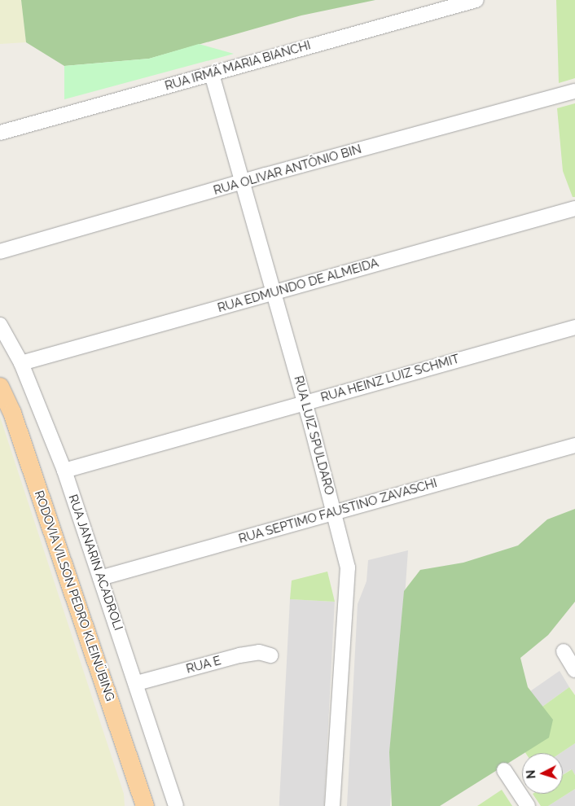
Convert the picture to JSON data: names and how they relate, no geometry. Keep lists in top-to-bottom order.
{
  "streets": {
    "main road": ["RODOVIA VILSON PEDRO KLEINÜBING"],
    "street": [
      "RUA IRMÃ MARIA BIANCHI",
      "RUA OLIVAR ANTÔNIO BIN",
      "RUA EDMUNDO DE ALMEIDA",
      "RUA HEINZ LUIZ SCHMIT",
      "RUA LUIZ SPULDARO",
      "RUA SEPTIMO FAUSTINO ZAVASCHI",
      "RUA JANARIN ACADROLI",
      "RUA E"
    ]
  },
  "crossings": [
    ["RUA IRMÃ MARIA BIANCHI", "RUA LUIZ SPULDARO"],
    ["RUA OLIVAR ANTÔNIO BIN", "RUA LUIZ SPULDARO"],
    ["RUA EDMUNDO DE ALMEIDA", "RUA LUIZ SPULDARO"],
    ["RUA EDMUNDO DE ALMEIDA", "RUA JANARIN ACADROLI"],
    ["RUA HEINZ LUIZ SCHMIT", "RUA LUIZ SPULDARO"],
    ["RUA HEINZ LUIZ SCHMIT", "RUA JANARIN ACADROLI"],
    ["RUA LUIZ SPULDARO", "RUA SEPTIMO FAUSTINO ZAVASCHI"],
    ["RUA SEPTIMO FAUSTINO ZAVASCHI", "RUA JANARIN ACADROLI"],
    ["RUA JANARIN ACADROLI", "RUA E"]
  ],
  "north": "left"
}
